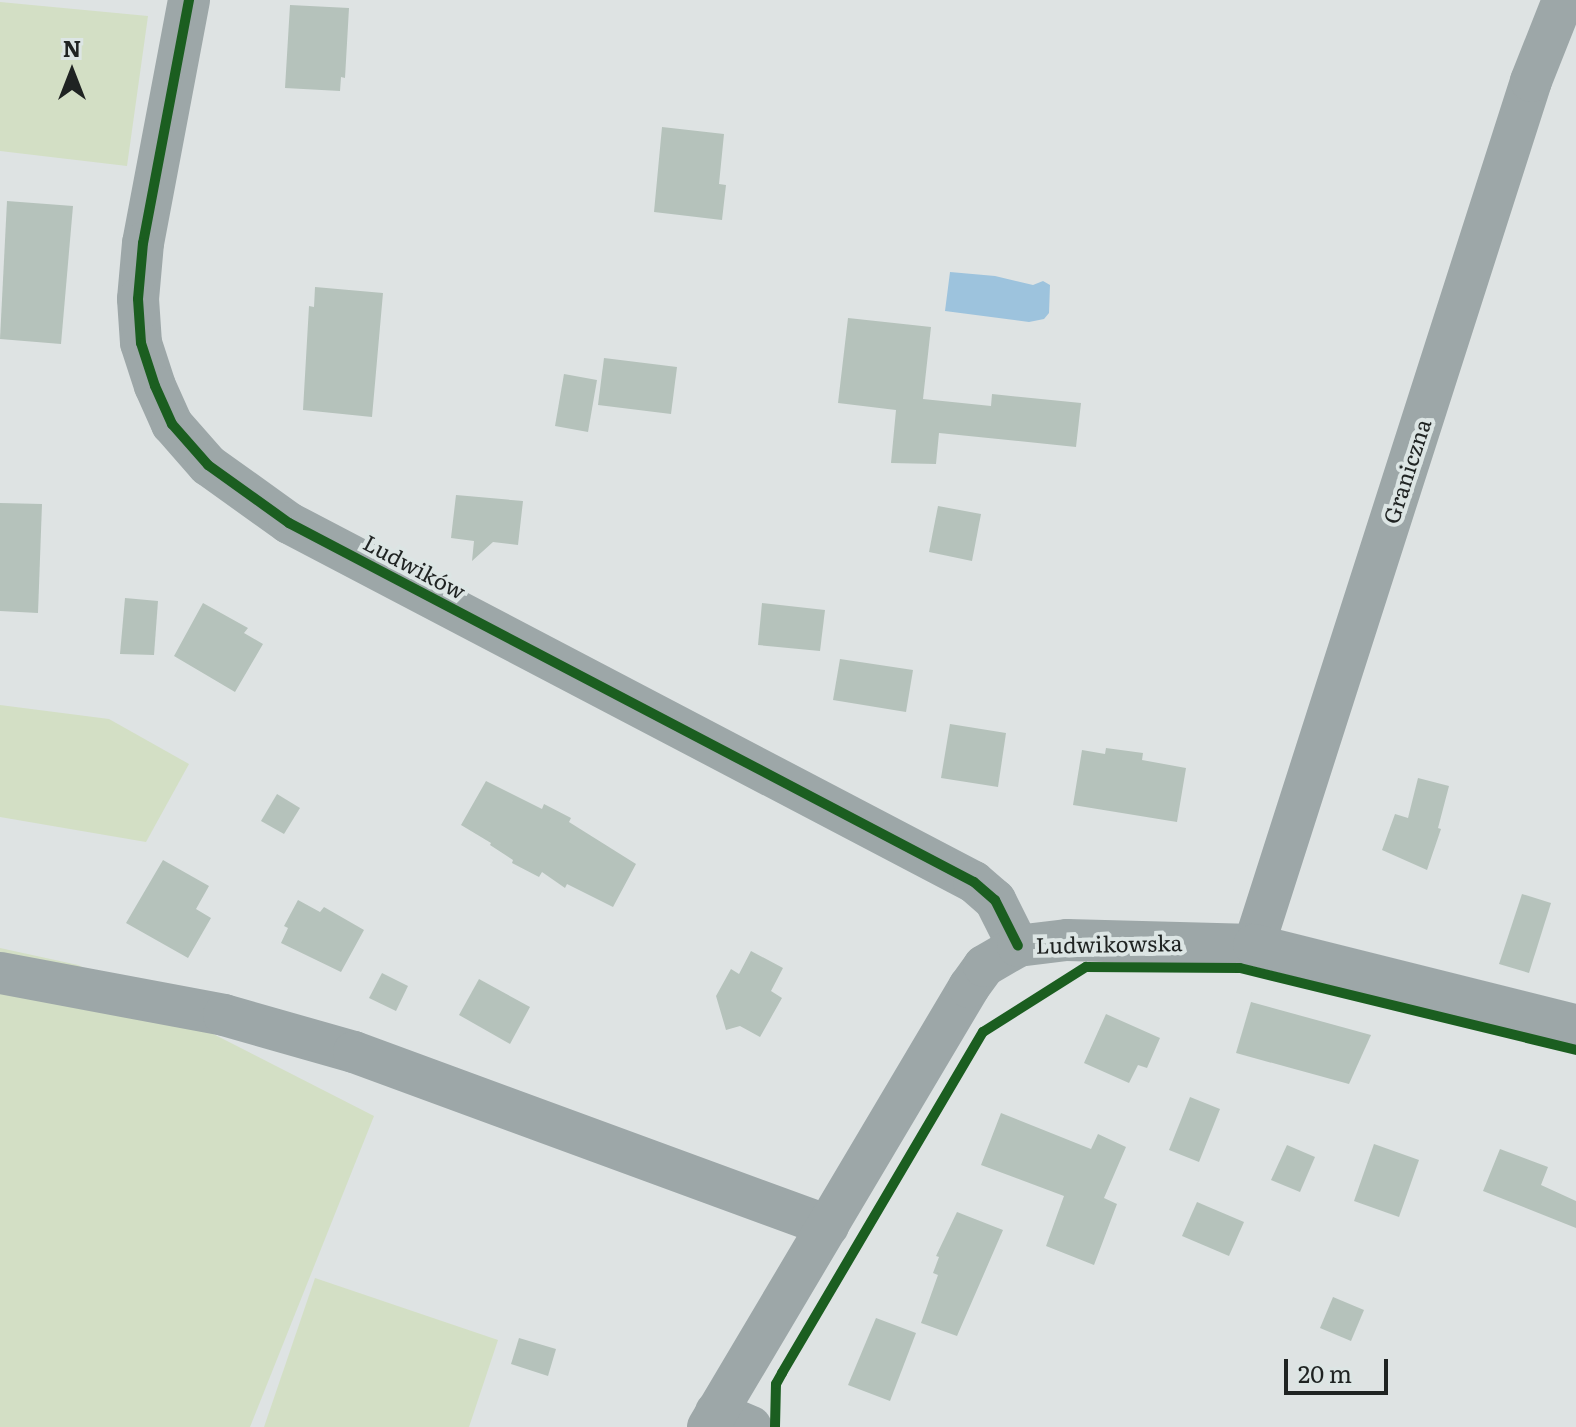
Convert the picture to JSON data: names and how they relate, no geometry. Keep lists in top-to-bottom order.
{
  "streets": {
    "street": ["Graniczna", "Ludwików", "Ludwikowska"]
  },
  "crossings": [
    ["Graniczna", "Ludwikowska"],
    ["Ludwików", "Ludwikowska"]
  ],
  "scale_bar": "20 m",
  "north": "top"
}
